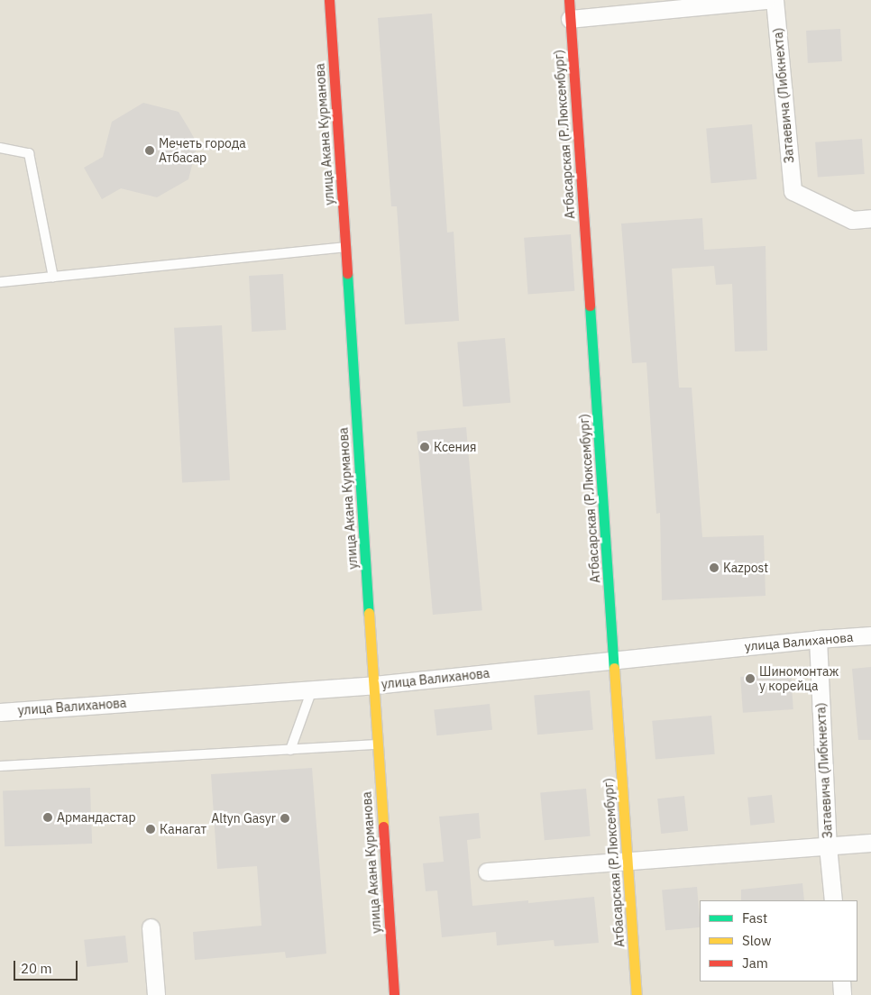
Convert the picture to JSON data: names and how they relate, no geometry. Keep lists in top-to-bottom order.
{
  "streets": {
    "main road": ["улица Акана Курманова", "Атбасарская (Р.Люксембург)"],
    "street": ["Затаевича (Либкнехта)", "улица Валиханова"]
  },
  "crossings": [
    ["Затаевича (Либкнехта)", "улица Валиханова"],
    ["улица Акана Курманова", "улица Валиханова"],
    ["Атбасарская (Р.Люксембург)", "улица Валиханова"]
  ],
  "places": [
    "Мечеть города Атбасар",
    "Ксения",
    "Kazpost",
    "Шиномонтаж у корейца",
    "Армандастар",
    "Altyn Gasyr",
    "Канагат"
  ],
  "legend": ["Fast", "Slow", "Jam"],
  "scale_bar": "20 m"
}
